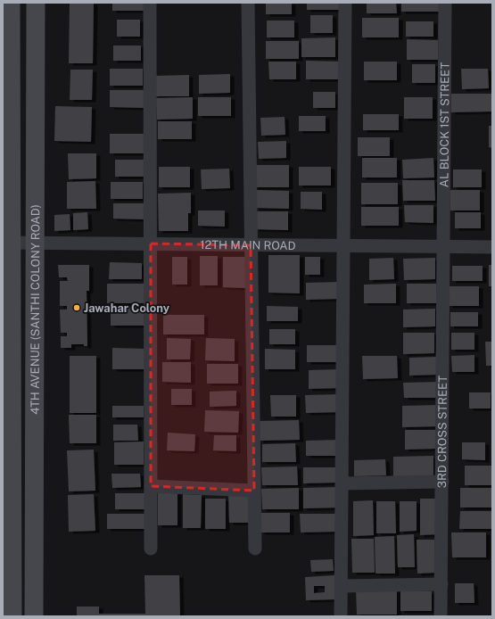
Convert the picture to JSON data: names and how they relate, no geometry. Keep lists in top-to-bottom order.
{
  "streets": {
    "street": [
      "AL BLOCK 1ST STREET",
      "12TH MAIN ROAD",
      "4TH AVENUE (SANTHI COLONY ROAD)",
      "3RD CROSS STREET"
    ]
  },
  "crossings": [
    ["AL BLOCK 1ST STREET", "12TH MAIN ROAD"],
    ["AL BLOCK 1ST STREET", "3RD CROSS STREET"],
    ["12TH MAIN ROAD", "4TH AVENUE (SANTHI COLONY ROAD)"],
    ["12TH MAIN ROAD", "3RD CROSS STREET"]
  ],
  "places": ["Jawahar Colony"]
}
